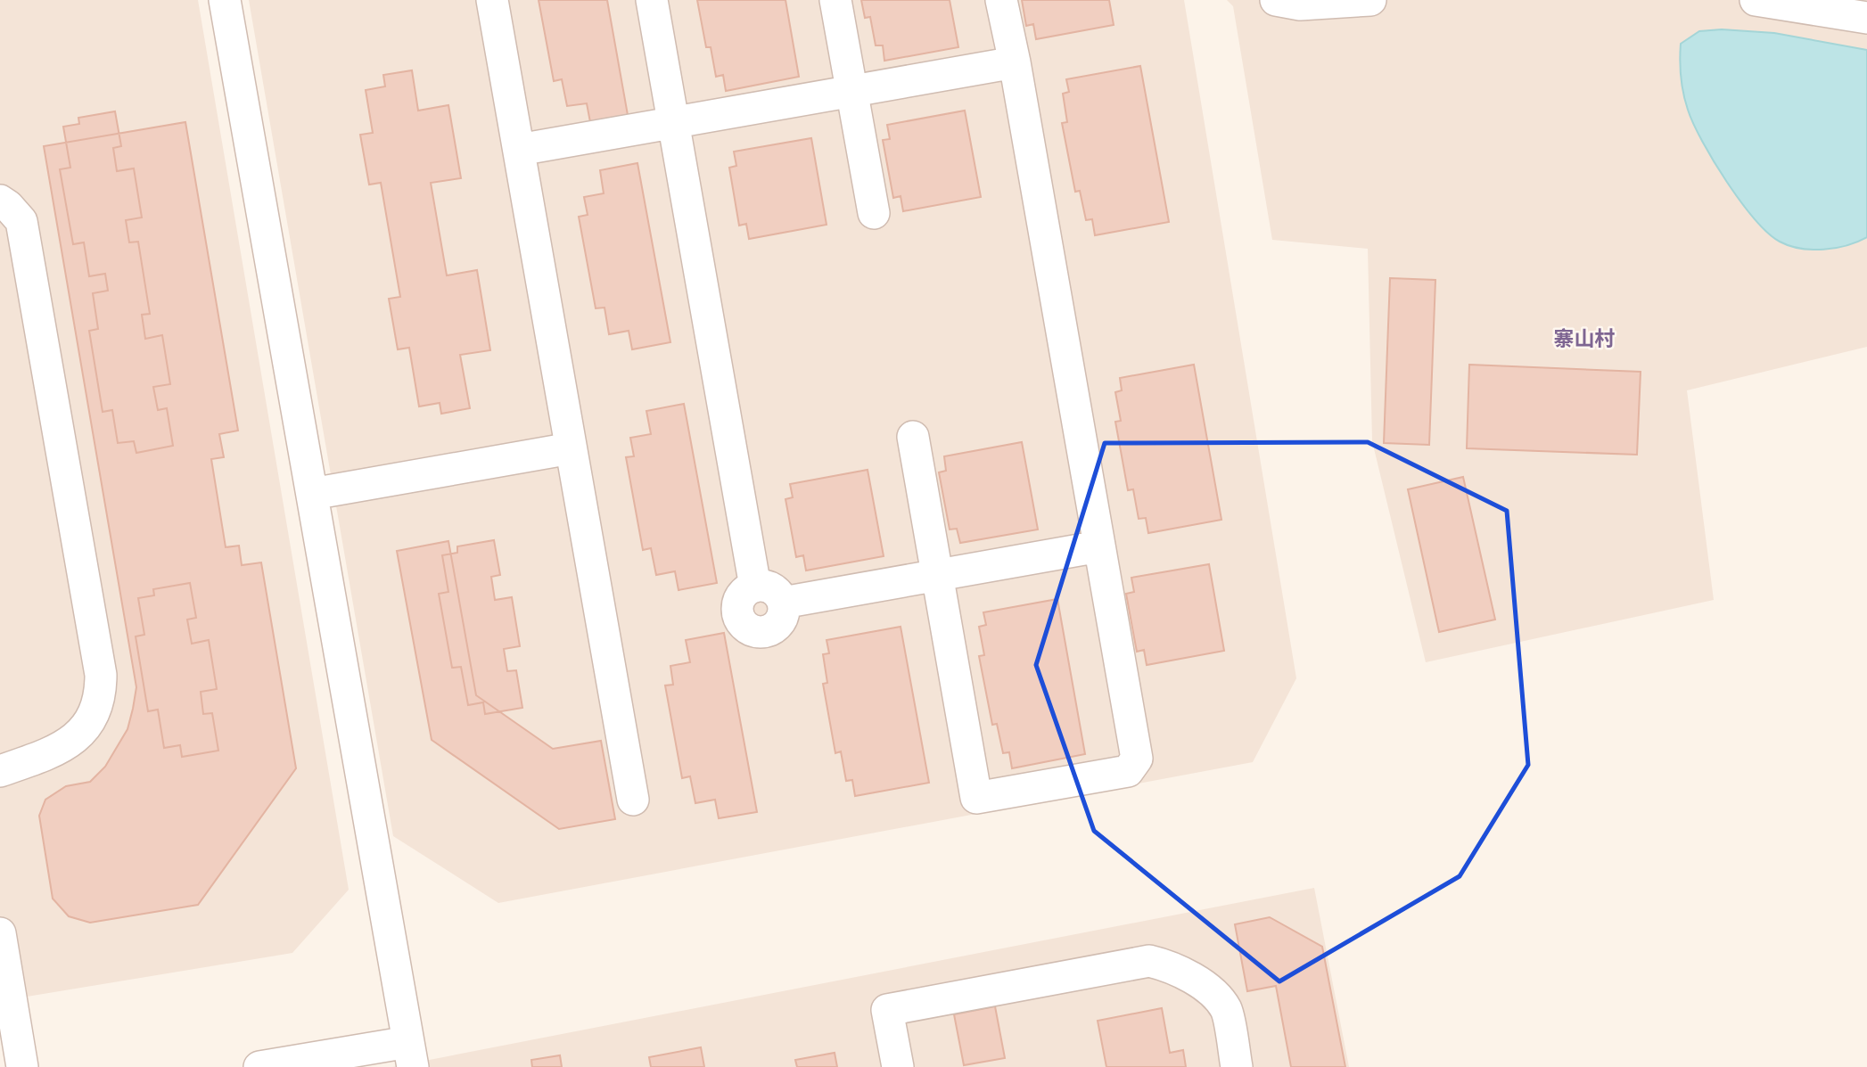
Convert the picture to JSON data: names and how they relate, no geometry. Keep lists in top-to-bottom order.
{
  "districts": ["寨山村"]
}
